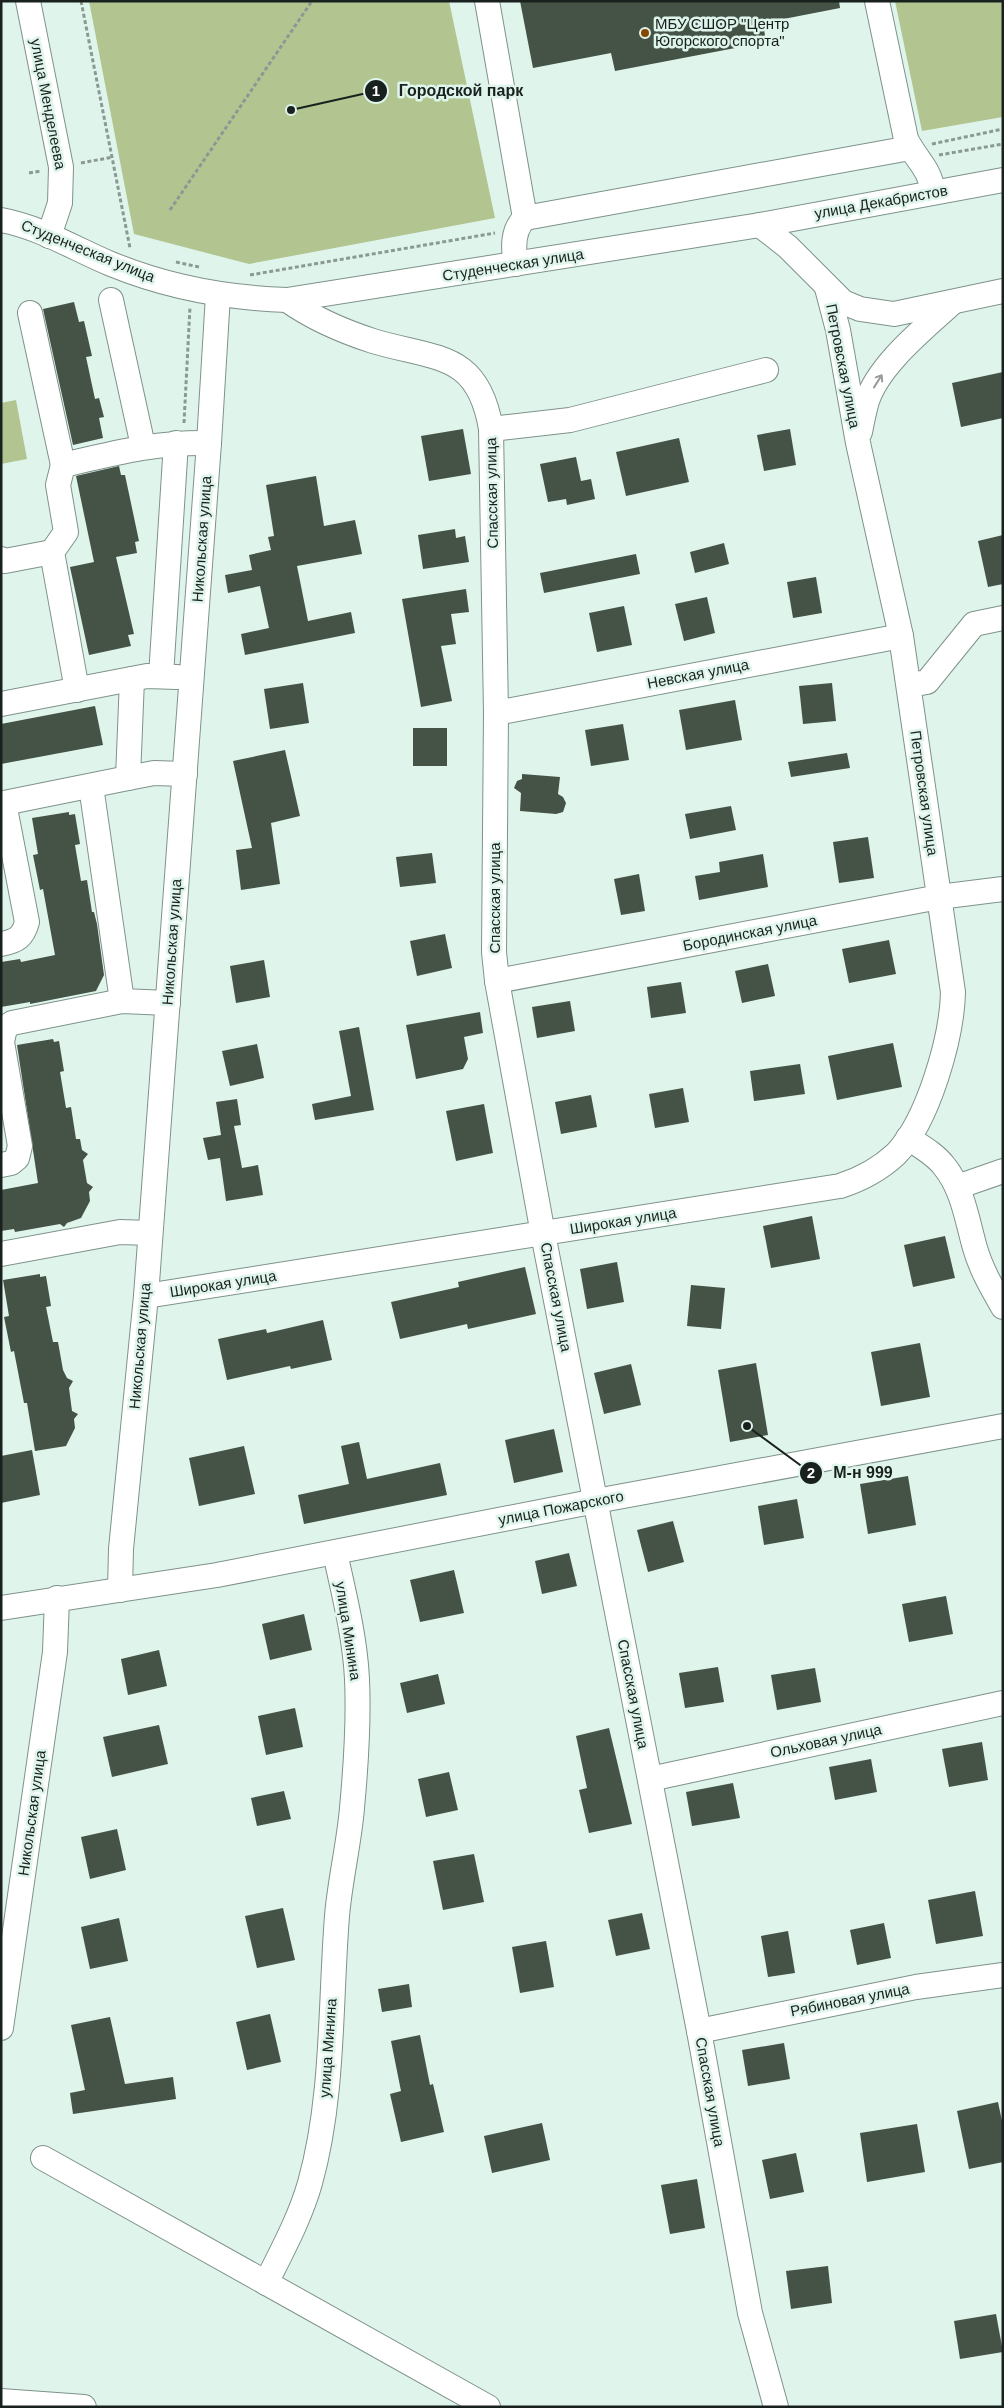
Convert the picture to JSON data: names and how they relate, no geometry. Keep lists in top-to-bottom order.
{
  "streets": {
    "street": [
      "улица Менделеева",
      "улица Декабристов",
      "Студенческая улица",
      "Петровская улица",
      "Спасская улица",
      "Никольская улица",
      "Невская улица",
      "Бородинская улица",
      "Широкая улица",
      "улица Пожарского",
      "улица Минина",
      "Ольховая улица",
      "Рябиновая улица"
    ]
  },
  "crossings": [
    ["улица Менделеева", "Студенческая улица"],
    ["улица Декабристов", "Студенческая улица"],
    ["Студенческая улица", "Спасская улица"],
    ["Студенческая улица", "Никольская улица"],
    ["Петровская улица", "Невская улица"],
    ["Петровская улица", "Бородинская улица"],
    ["Петровская улица", "Широкая улица"],
    ["Спасская улица", "Невская улица"],
    ["Спасская улица", "Бородинская улица"],
    ["Спасская улица", "Широкая улица"],
    ["Спасская улица", "улица Пожарского"],
    ["Спасская улица", "Ольховая улица"],
    ["Спасская улица", "Рябиновая улица"],
    ["Никольская улица", "Широкая улица"],
    ["Никольская улица", "улица Пожарского"],
    ["улица Пожарского", "улица Минина"]
  ],
  "places": ["МБУ СШОР \"Центр Югорского спорта\"", "Городской парк", "М-н 999"]
}
